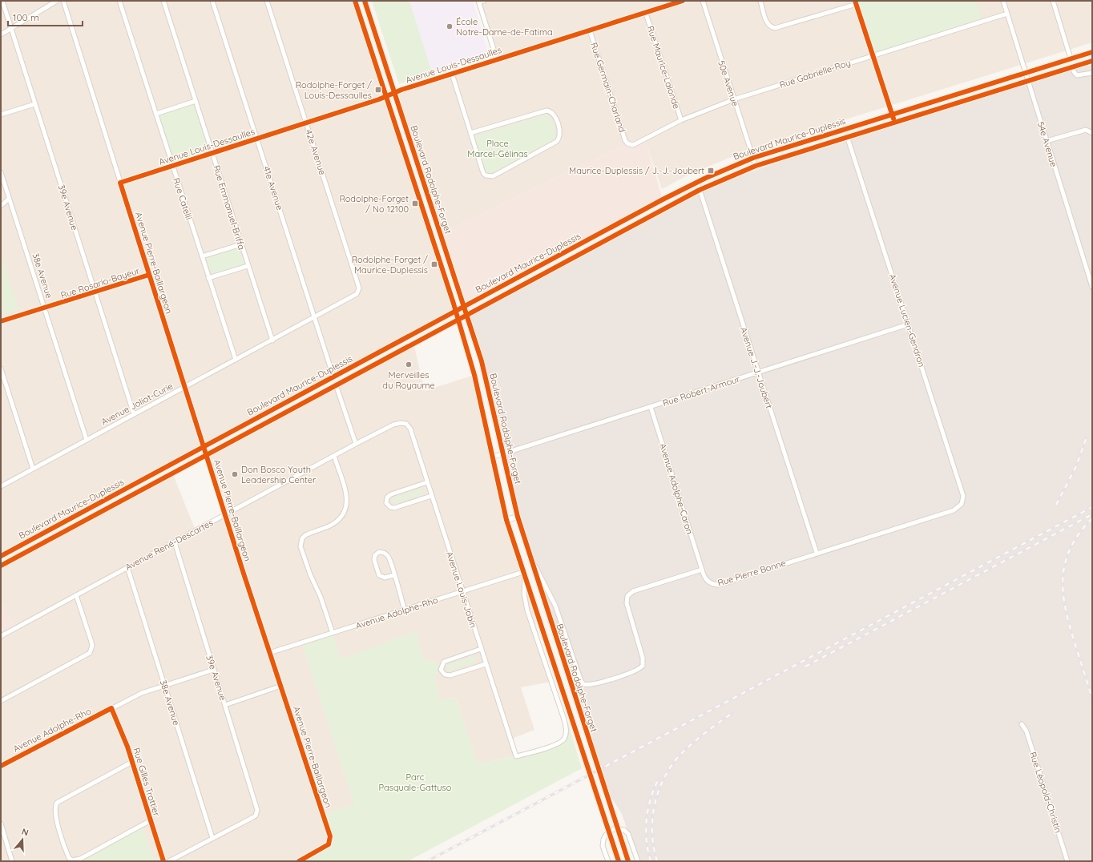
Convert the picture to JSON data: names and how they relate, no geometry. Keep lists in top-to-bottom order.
{
  "streets": {
    "street": [
      "Avenue Louis-Dessaulles",
      "Rue Maurice-Lalonde",
      "Rue Gabrielle-Roy",
      "50e Avenue",
      "Rue Germain-Charland",
      "Boulevard Maurice-Duplessis",
      "54e Avenue",
      "42e Avenue",
      "Boulevard Rodolphe-Forget",
      "41e Avenue",
      "Rue Catelli",
      "39e Avenue",
      "Rue Emmanuel-Briffa",
      "Avenue Pierre-Baillargeon",
      "38e Avenue",
      "Rue Rosario-Bayeur",
      "Avenue Lucien-Gendron",
      "Avenue J.-J.-Joubert",
      "Rue Robert-Armour",
      "Avenue Joliot-Curie",
      "Avenue Adolphe-Caron",
      "Avenue René-Descartes",
      "Rue Pierre Bonne",
      "Avenue Louis-Jobin",
      "Avenue Adolphe-Rho",
      "Rue Gilles Trottier",
      "Rue Léopold-Christin"
    ]
  },
  "crossings": [
    ["Avenue Louis-Dessaulles", "Rue Maurice-Lalonde"],
    ["Avenue Louis-Dessaulles", "Rue Germain-Charland"],
    ["Avenue Louis-Dessaulles", "42e Avenue"],
    ["Avenue Louis-Dessaulles", "Boulevard Rodolphe-Forget"],
    ["Avenue Louis-Dessaulles", "41e Avenue"],
    ["Avenue Louis-Dessaulles", "Rue Catelli"],
    ["Avenue Louis-Dessaulles", "Rue Emmanuel-Briffa"],
    ["Avenue Louis-Dessaulles", "Avenue Pierre-Baillargeon"],
    ["Rue Maurice-Lalonde", "Rue Gabrielle-Roy"],
    ["Rue Gabrielle-Roy", "50e Avenue"],
    ["Rue Gabrielle-Roy", "Rue Germain-Charland"],
    ["Rue Gabrielle-Roy", "54e Avenue"],
    ["50e Avenue", "Boulevard Maurice-Duplessis"],
    ["Boulevard Maurice-Duplessis", "54e Avenue"],
    ["Boulevard Maurice-Duplessis", "Boulevard Rodolphe-Forget"],
    ["Boulevard Maurice-Duplessis", "41e Avenue"],
    ["Boulevard Maurice-Duplessis", "Avenue Pierre-Baillargeon"],
    ["Boulevard Maurice-Duplessis", "Avenue Lucien-Gendron"],
    ["Boulevard Maurice-Duplessis", "Avenue J.-J.-Joubert"],
    ["42e Avenue", "Avenue Joliot-Curie"],
    ["Boulevard Rodolphe-Forget", "Rue Robert-Armour"],
    ["Boulevard Rodolphe-Forget", "Avenue Louis-Jobin"],
    ["Boulevard Rodolphe-Forget", "Avenue Adolphe-Rho"],
    ["41e Avenue", "Avenue Joliot-Curie"],
    ["Rue Catelli", "Avenue Joliot-Curie"],
    ["39e Avenue", "38e Avenue"],
    ["39e Avenue", "Rue Rosario-Bayeur"],
    ["39e Avenue", "Avenue Joliot-Curie"],
    ["39e Avenue", "Avenue René-Descartes"],
    ["39e Avenue", "Avenue Adolphe-Rho"],
    ["Rue Emmanuel-Briffa", "Avenue Joliot-Curie"],
    ["Avenue Pierre-Baillargeon", "Rue Rosario-Bayeur"],
    ["Avenue Pierre-Baillargeon", "Avenue Joliot-Curie"],
    ["Avenue Pierre-Baillargeon", "Avenue René-Descartes"],
    ["Avenue Pierre-Baillargeon", "Avenue Adolphe-Rho"],
    ["38e Avenue", "Rue Rosario-Bayeur"],
    ["38e Avenue", "Avenue Joliot-Curie"],
    ["38e Avenue", "Avenue René-Descartes"],
    ["38e Avenue", "Avenue Adolphe-Rho"],
    ["Avenue Lucien-Gendron", "Rue Robert-Armour"],
    ["Avenue Lucien-Gendron", "Rue Pierre Bonne"],
    ["Avenue J.-J.-Joubert", "Rue Robert-Armour"],
    ["Avenue J.-J.-Joubert", "Rue Pierre Bonne"],
    ["Rue Robert-Armour", "Avenue Adolphe-Caron"],
    ["Avenue Adolphe-Caron", "Rue Pierre Bonne"],
    ["Avenue René-Descartes", "Avenue Louis-Jobin"],
    ["Avenue Louis-Jobin", "Avenue Adolphe-Rho"],
    ["Avenue Adolphe-Rho", "Rue Gilles Trottier"]
  ],
  "parks": ["Place Marcel-Gélinas", "Parc Pasquale-Gattuso"],
  "places": {
    "other": ["École Notre-Dame-de-Fatima", "Merveilles du Royaume", "Don Bosco Youth Leadership Center"],
    "transit": [
      "Rodolphe-Forget / Louis-Dessaulles",
      "Maurice-Duplessis / J.-J.-Joubert",
      "Rodolphe-Forget / No 12100",
      "Rodolphe-Forget / Maurice-Duplessis"
    ]
  },
  "scale_bar": "100 m",
  "north": "top"
}
